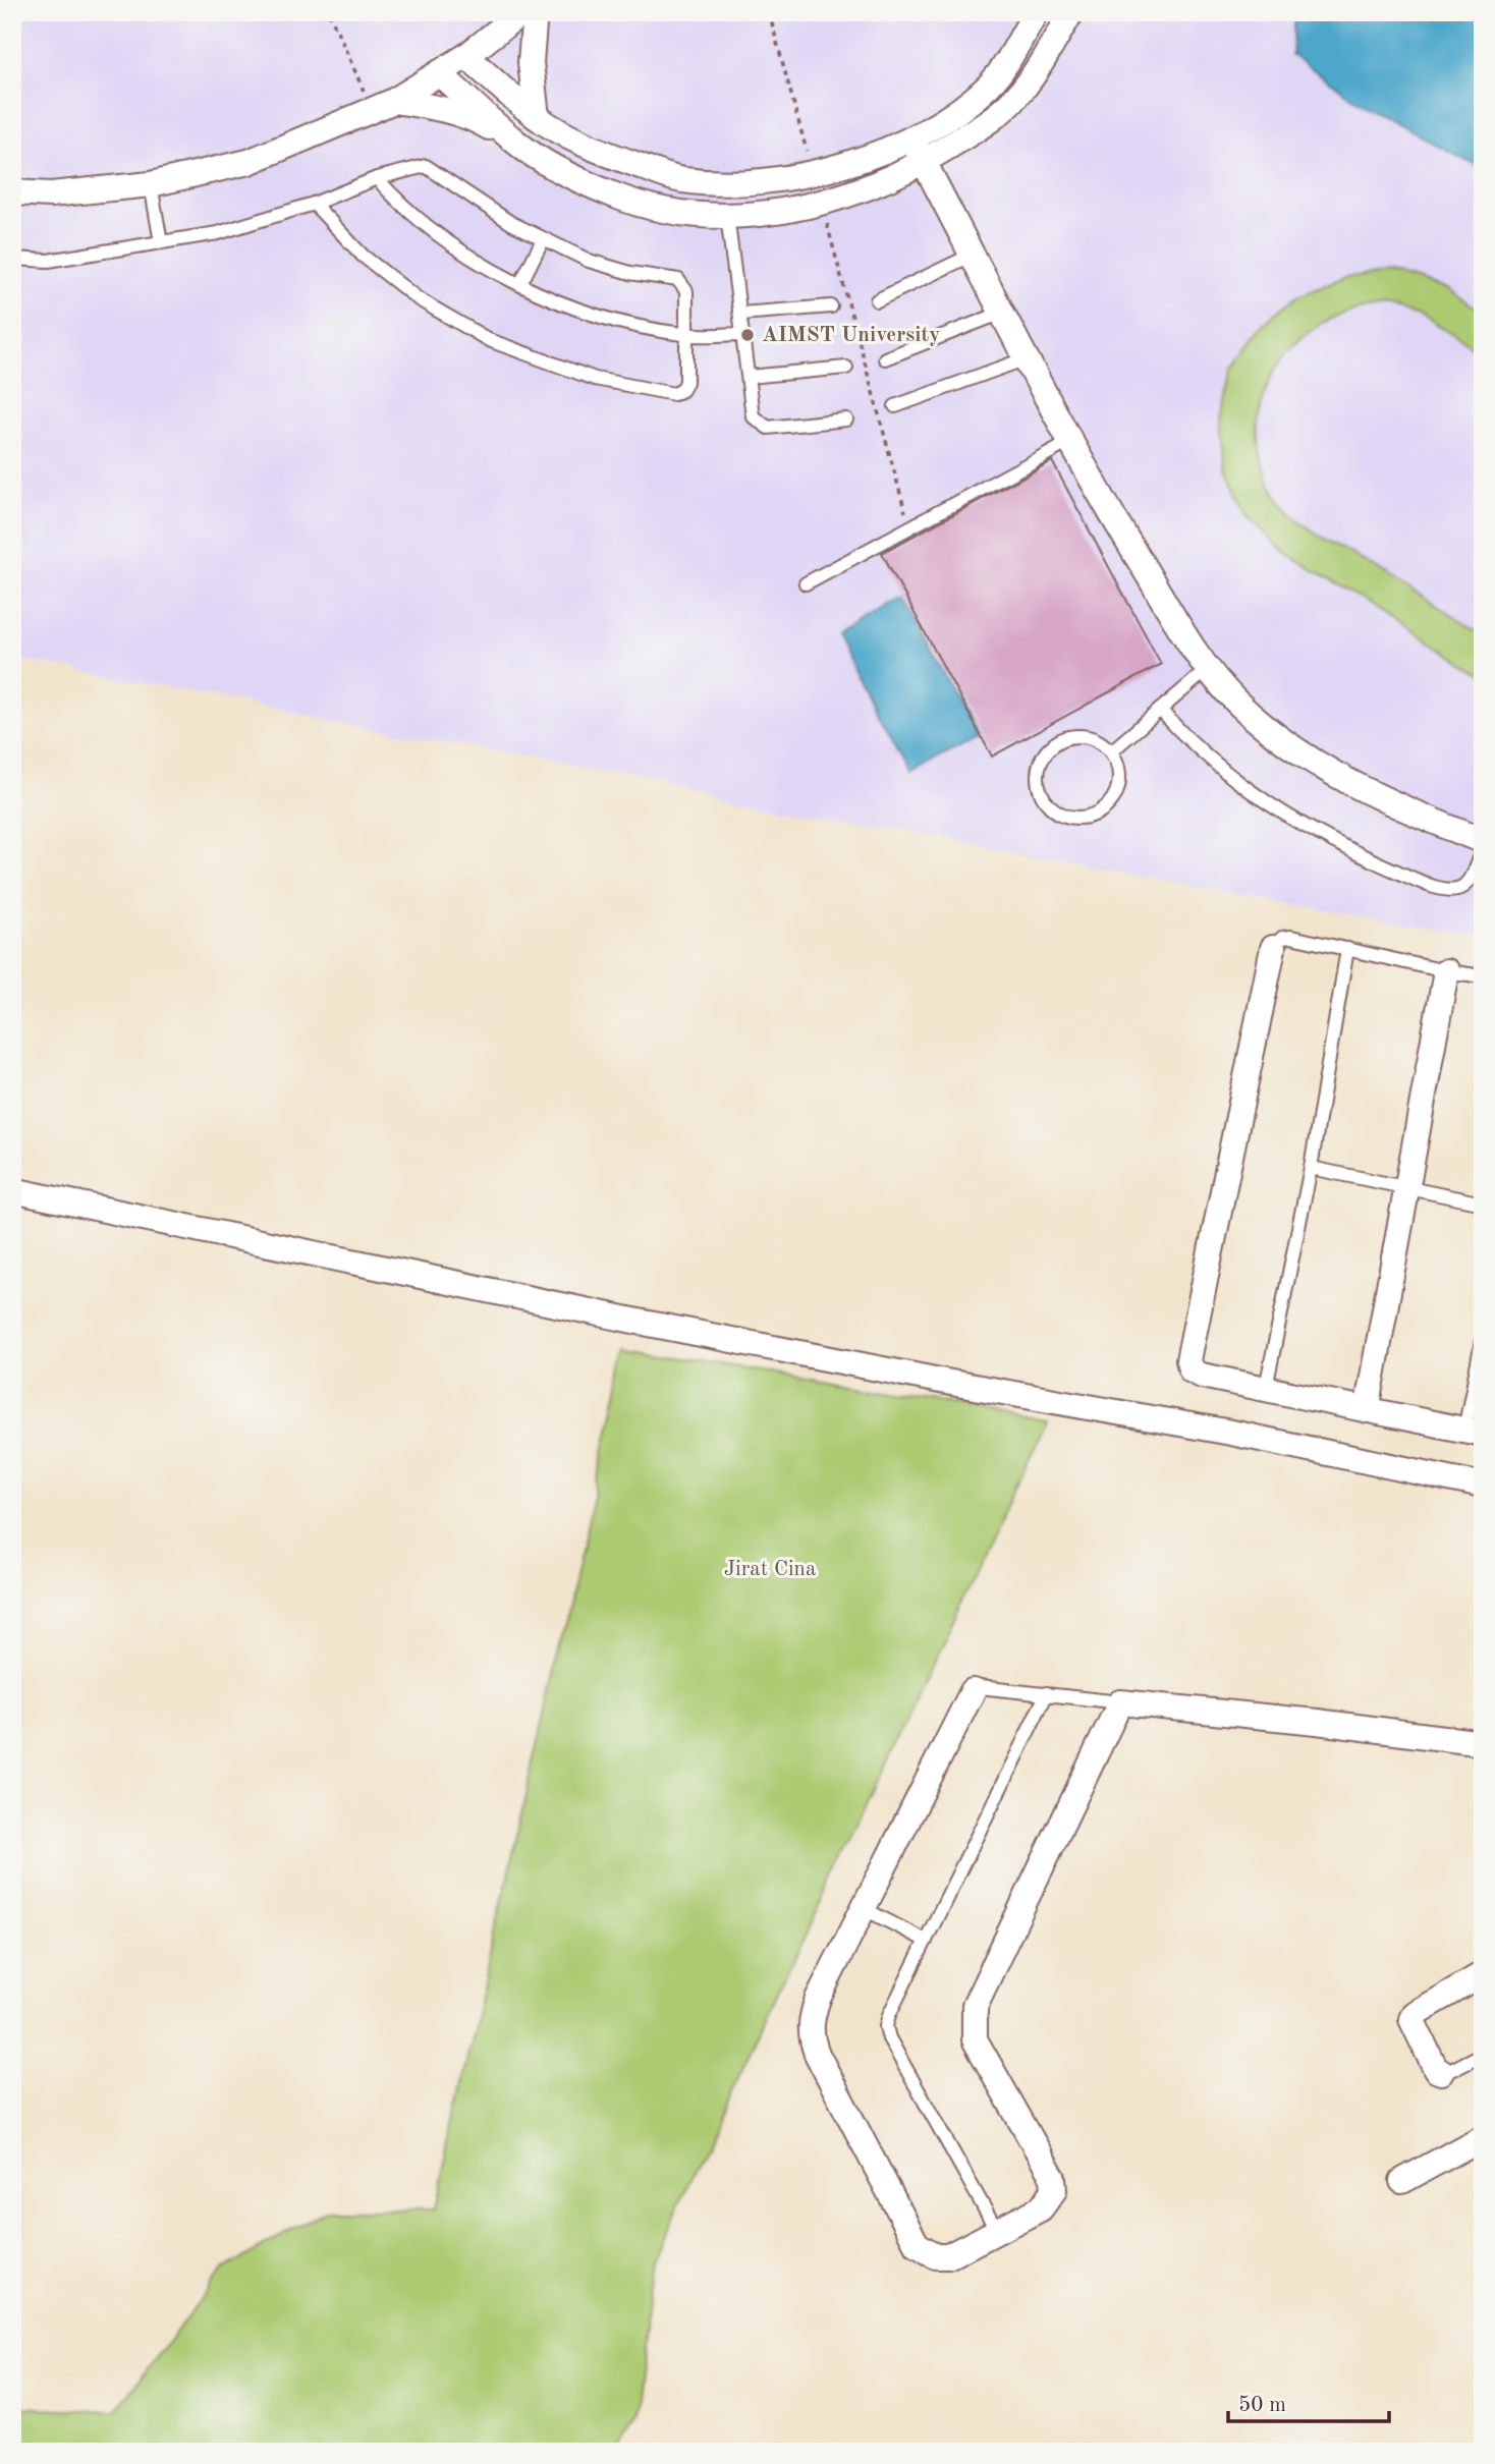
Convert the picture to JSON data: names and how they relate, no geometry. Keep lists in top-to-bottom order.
{
  "parks": ["Jirat Cina"],
  "places": ["AIMST University"],
  "scale_bar": "50 m"
}
